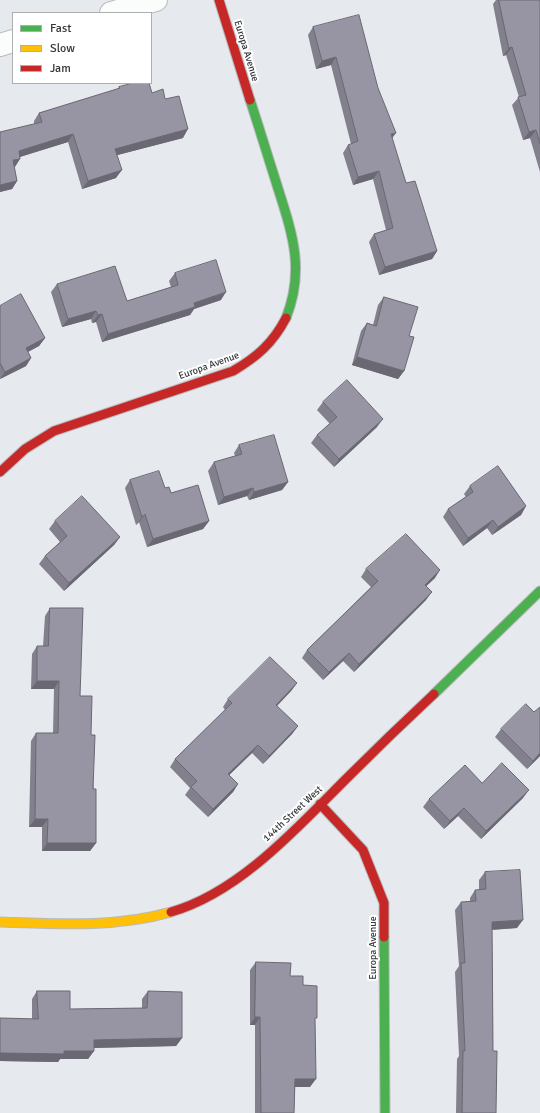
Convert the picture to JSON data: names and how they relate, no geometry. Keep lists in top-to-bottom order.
{
  "streets": {
    "street": ["Europa Avenue", "144th Street West"]
  },
  "crossings": [
    ["Europa Avenue", "144th Street West"]
  ],
  "legend": ["Fast", "Slow", "Jam"]
}
